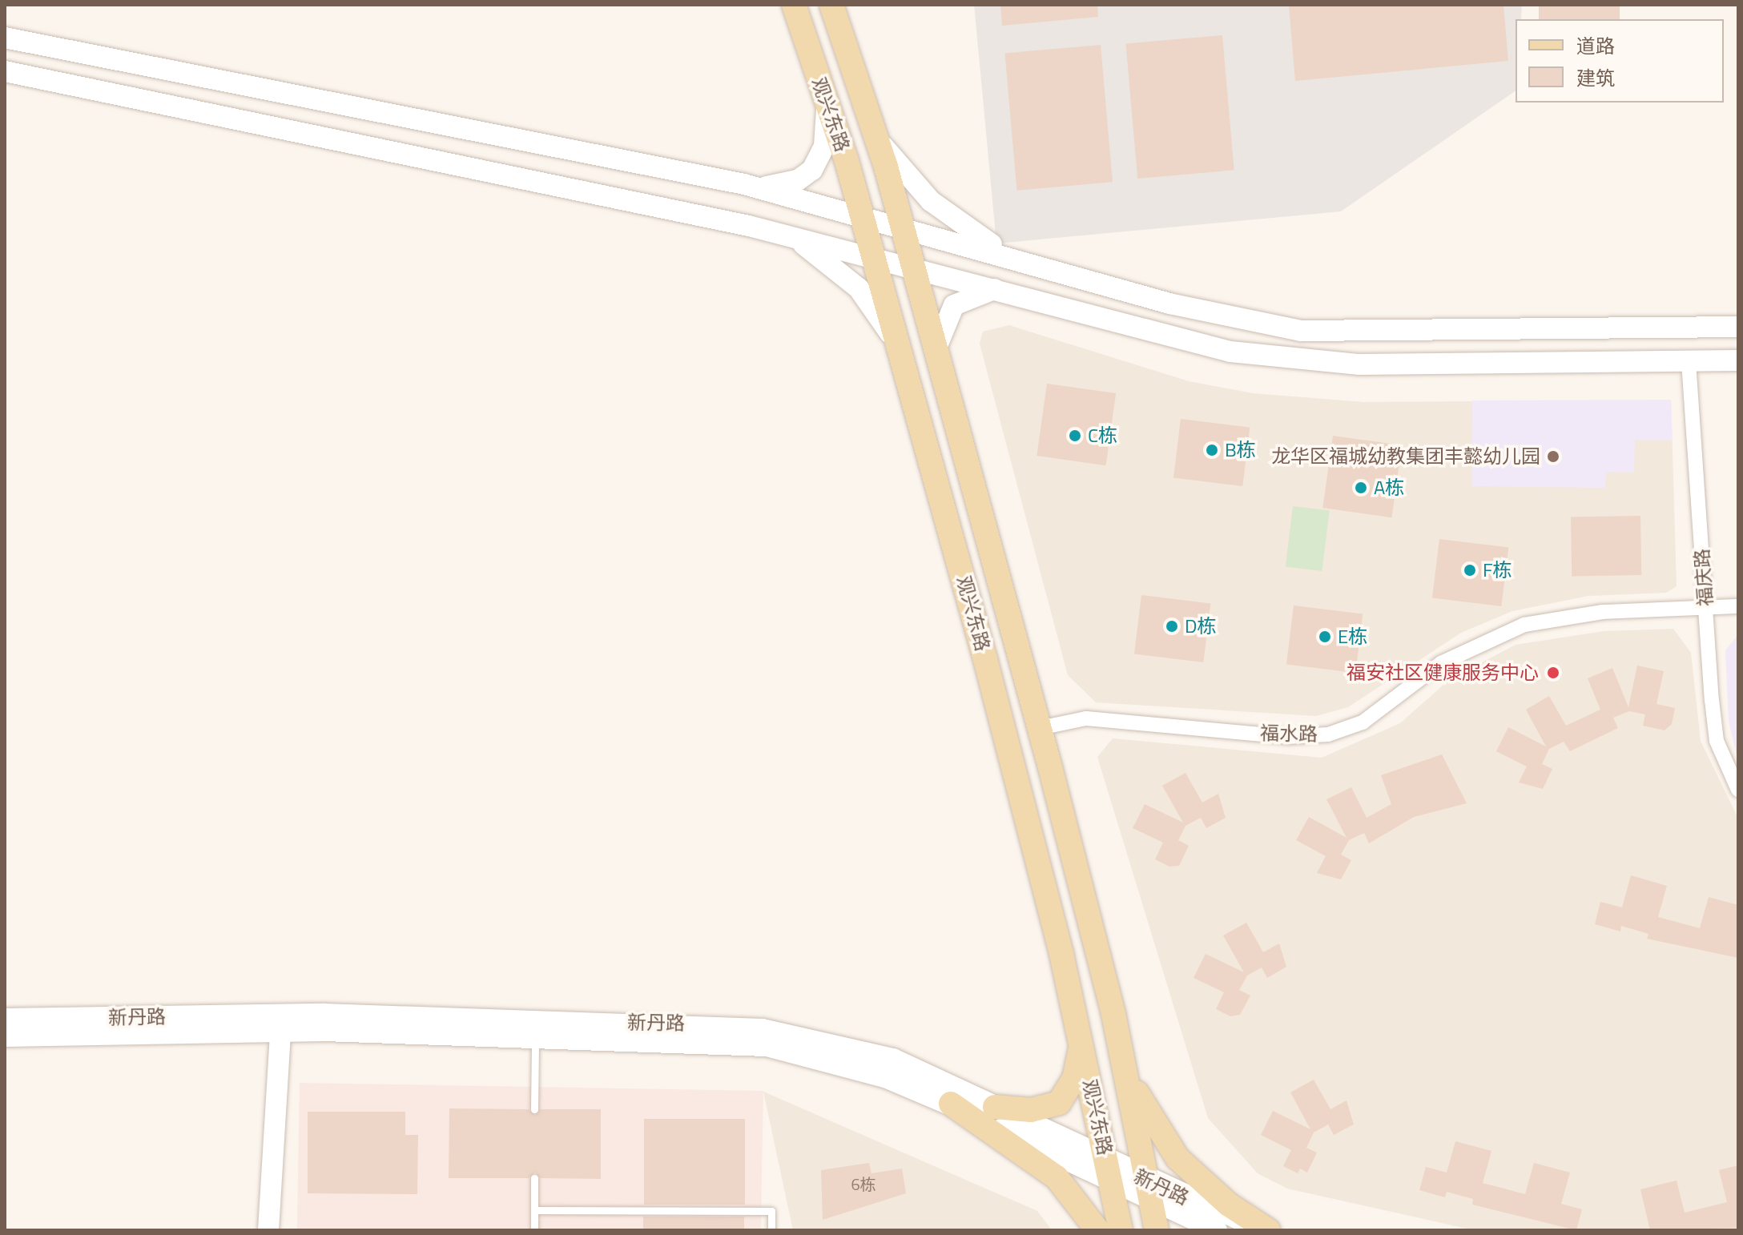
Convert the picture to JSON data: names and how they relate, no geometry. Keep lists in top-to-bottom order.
{
  "streets": {
    "main road": ["观兴东路"],
    "street": ["福庆路", "福水路", "新丹路"]
  },
  "crossings": [
    ["观兴东路", "福水路"],
    ["观兴东路", "新丹路"],
    ["福庆路", "福水路"]
  ],
  "places": [
    "C栋",
    "B栋",
    "龙华区福城幼教集团丰懿幼儿园",
    "A栋",
    "F栋",
    "D栋",
    "E栋",
    "福安社区健康服务中心"
  ],
  "house_numbers": ["6栋"],
  "legend": ["道路", "建筑"]
}
